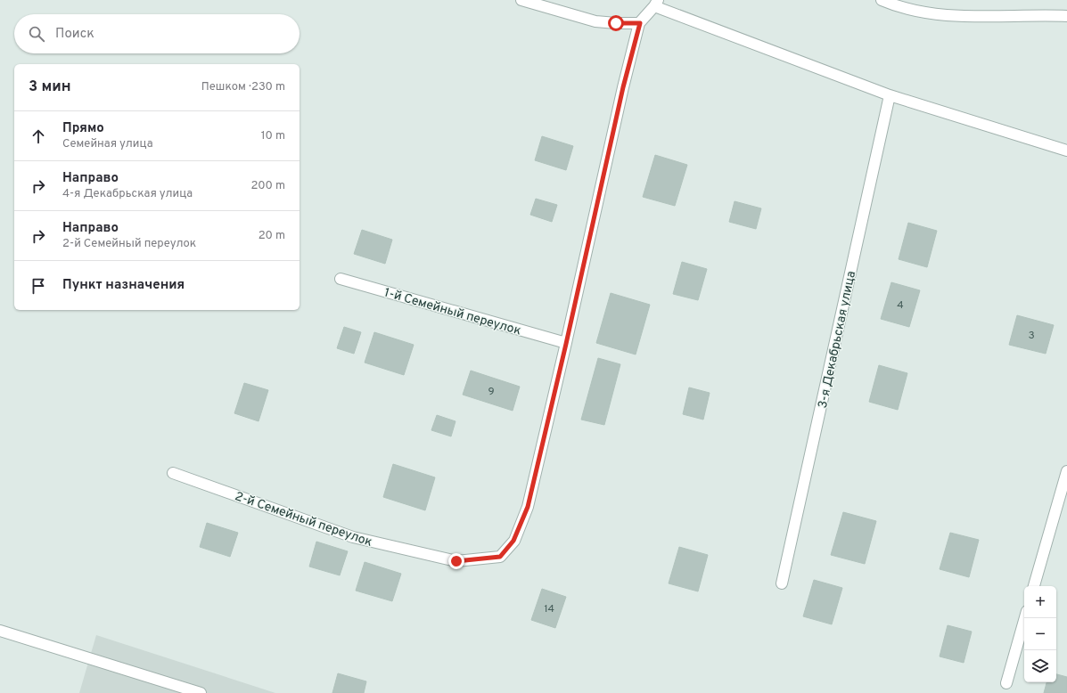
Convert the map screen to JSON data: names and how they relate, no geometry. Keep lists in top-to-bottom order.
{
  "streets": {
    "street": ["1-й Семейный переулок", "3-я Декабрьская улица", "2-й Семейный переулок"]
  },
  "crossings": [
    ["1-й Семейный переулок", "2-й Семейный переулок"]
  ],
  "house_numbers": [
    "4",
    "3",
    "9",
    "14"
  ],
  "page": {
    "search": "Поиск",
    "heading": ["3 мин", "Пешком · 230 m"],
    "list": [
      ["Прямо", "Семейная улица", "10 m"],
      ["Направо", "4-я Декабрьская улица", "200 m"],
      ["Направо", "2-й Семейный переулок", "20 m"],
      "Пункт назначения"
    ],
    "map_buttons": ["+", "−"]
  }
}
